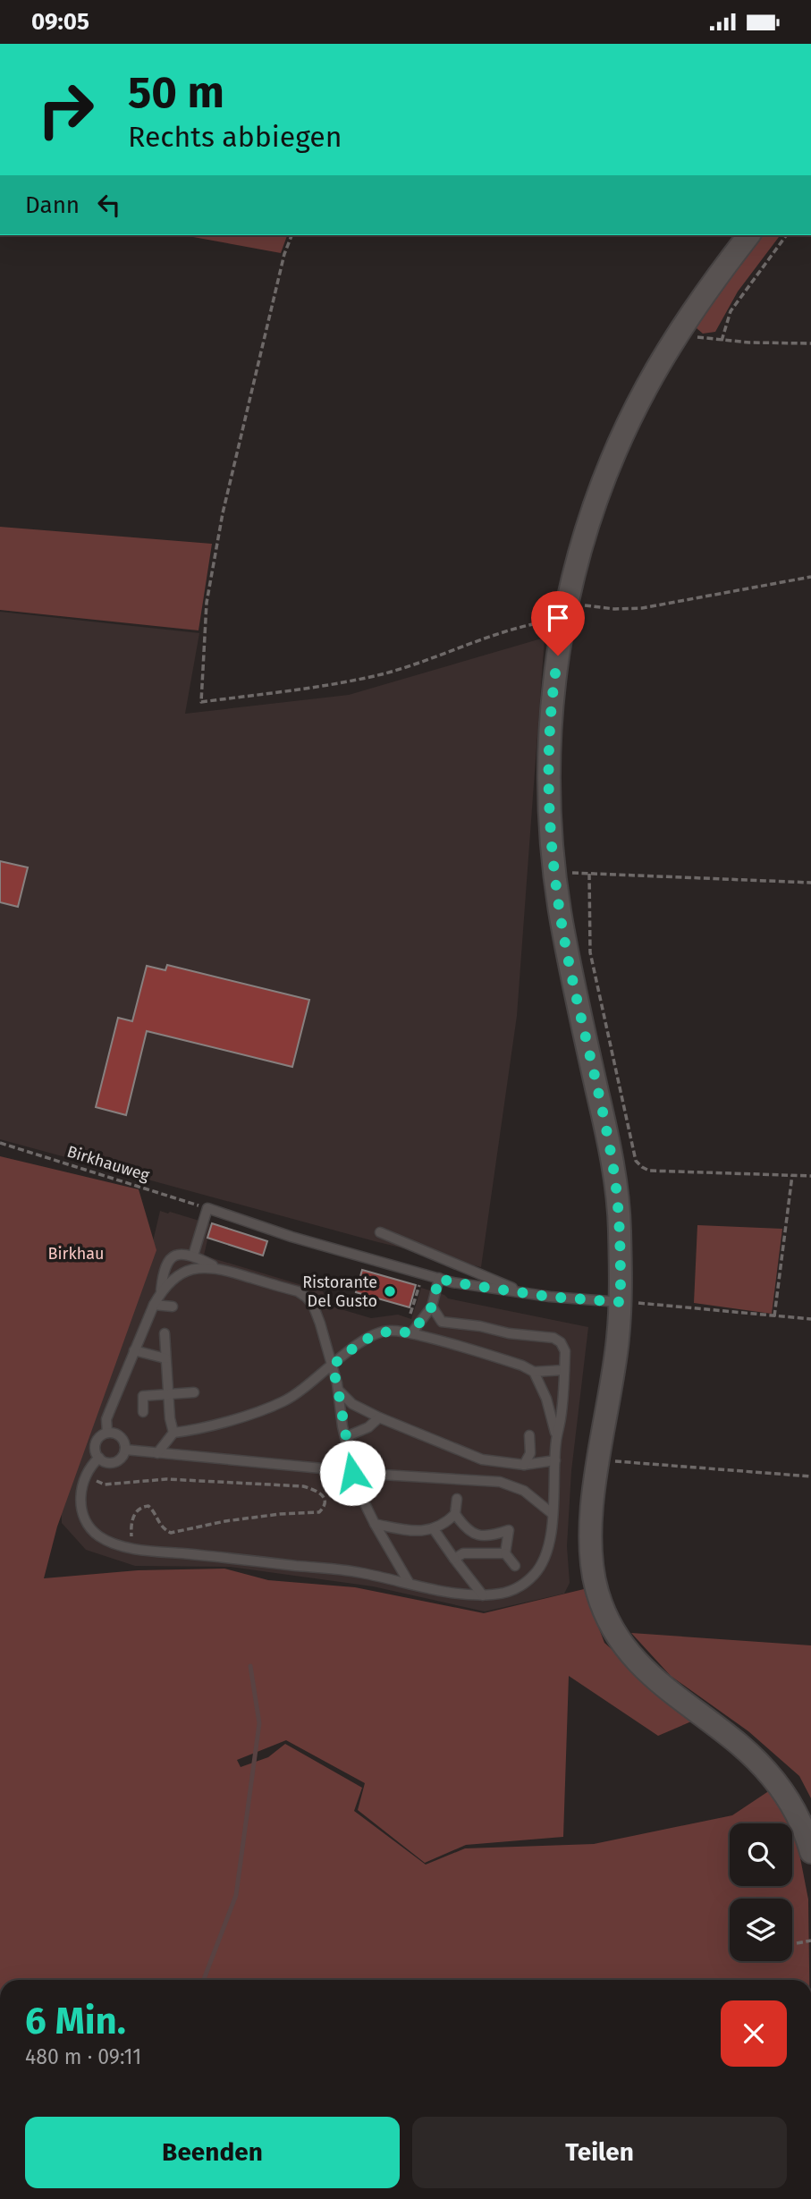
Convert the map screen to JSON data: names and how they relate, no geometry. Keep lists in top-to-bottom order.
{
  "streets": {
    "path": ["Birkhauweg"]
  },
  "parks": ["Birkhau"],
  "places": ["Ristorante Del Gusto"],
  "page": {
    "status": "09:05",
    "turn": ["50 m", "Rechts abbiegen"],
    "then": "Dann",
    "heading": ["6 Min.", "480 m · 09:11"],
    "buttons": ["Beenden", "Teilen"]
  }
}
